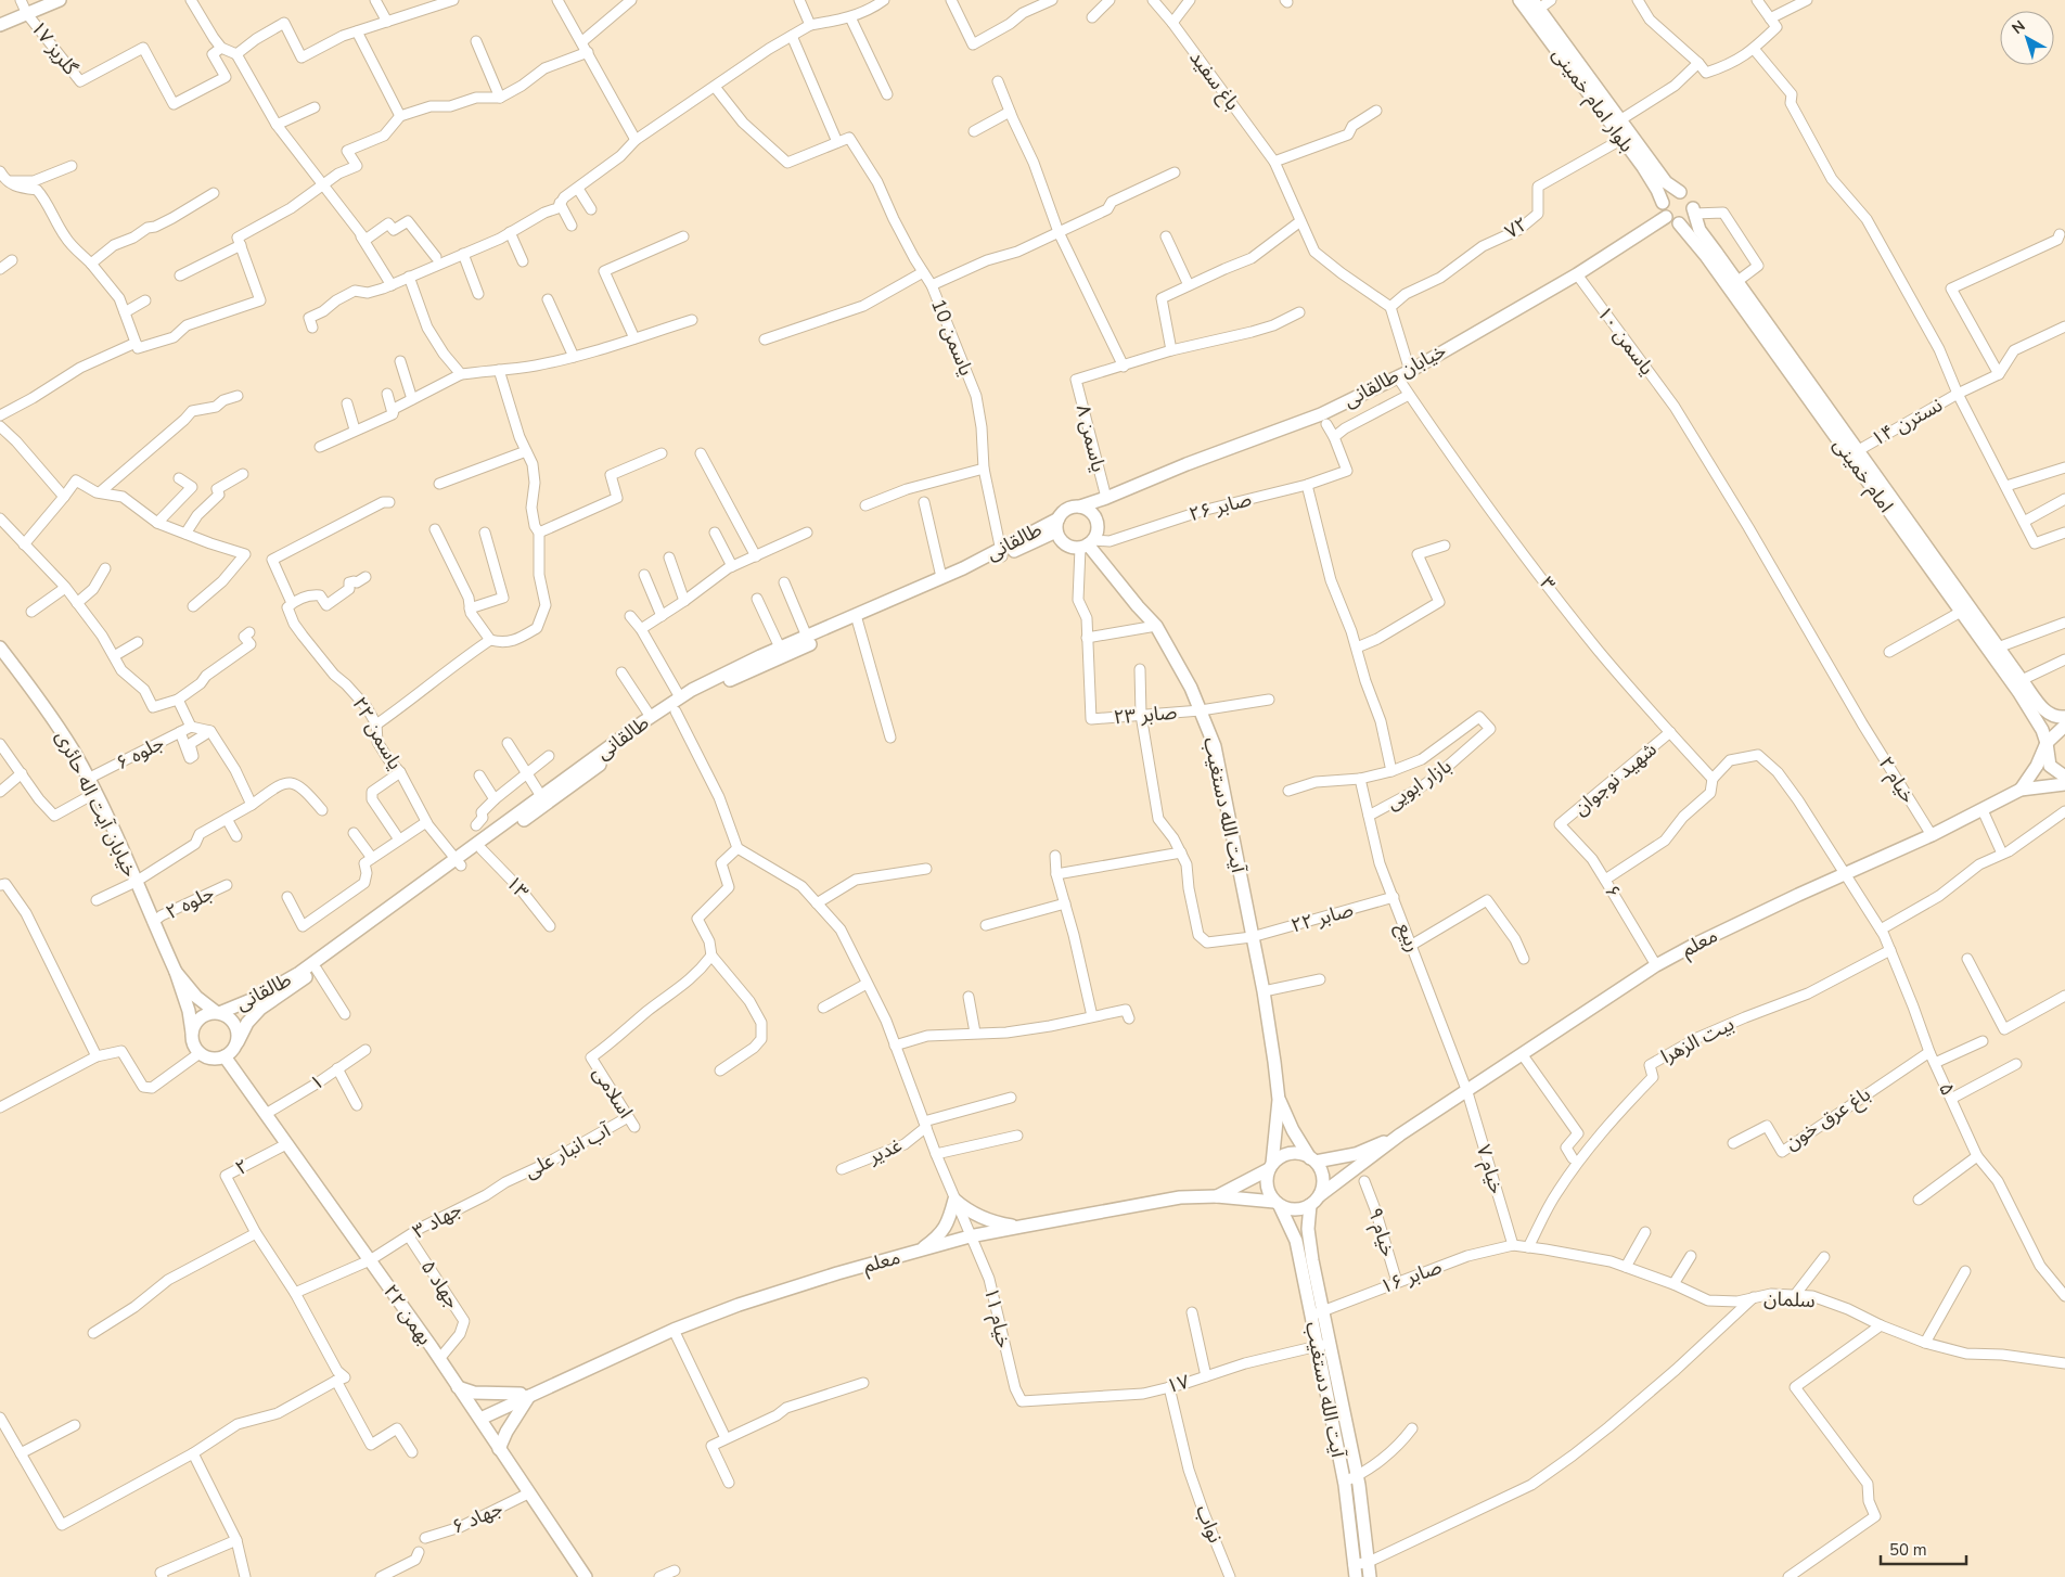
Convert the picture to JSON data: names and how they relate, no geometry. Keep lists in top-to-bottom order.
{
  "streets": {
    "main road": [
      "بلوار امام خمینی",
      "خیابان طالقانی",
      "امام خمینی",
      "طالقانی",
      "خیابان آیت اله حائری",
      "آیت الله دستغیب",
      "معلم",
      "۲۲ بهمن"
    ],
    "street": [
      "گلریز ۱۷",
      "باغ سفید",
      "۷۲",
      "یاسمن 10",
      "یاسمن ۱۰",
      "نسترن ۱۴",
      "یاسمن ۸",
      "صابر ۲۶",
      "۳",
      "صابر ۲۳",
      "یاسمن ۲۲",
      "جلوه ۶",
      "شهید نوجوان",
      "خیام ۲",
      "بازار ابویی",
      "۱۳",
      "۶",
      "جلوه ۲",
      "صابر ۲۲",
      "ربیع",
      "بیت الزهرا",
      "۱",
      "۵",
      "اسلامی",
      "باغ عرق خون",
      "آب انبار علی",
      "غدیر",
      "۲",
      "خیام ۷",
      "جهاد ۳",
      "خیام ۹",
      "صابر ۱۶",
      "جهاد ۵",
      "سلمان",
      "خیام ۱۱",
      "۱۷",
      "جهاد ۶",
      "نواب"
    ]
  },
  "crossings": [
    ["باغ سفید", "۷۲"],
    ["بلوار امام خمینی", "۷۲"],
    ["بلوار امام خمینی", "خیابان طالقانی"],
    ["بلوار امام خمینی", "امام خمینی"],
    ["یاسمن 10", "طالقانی"],
    ["یاسمن ۱۰", "خیابان طالقانی"],
    ["یاسمن ۱۰", "خیام ۲"],
    ["خیابان طالقانی", "یاسمن ۸"],
    ["خیابان طالقانی", "امام خمینی"],
    ["خیابان طالقانی", "صابر ۲۶"],
    ["خیابان طالقانی", "طالقانی"],
    ["خیابان طالقانی", "۳"],
    ["خیابان طالقانی", "آیت الله دستغیب"],
    ["نسترن ۱۴", "امام خمینی"],
    ["صابر ۲۶", "طالقانی"],
    ["صابر ۲۶", "آیت الله دستغیب"],
    ["طالقانی", "یاسمن ۲۲"],
    ["طالقانی", "آیت الله دستغیب"],
    ["طالقانی", "۱۳"],
    ["طالقانی", "۲۲ بهمن"],
    ["۳", "شهید نوجوان"],
    ["۳", "۵"],
    ["صابر ۲۳", "آیت الله دستغیب"],
    ["جلوه ۶", "خیابان آیت اله حائری"],
    ["شهید نوجوان", "۶"],
    ["خیام ۲", "معلم"],
    ["بازار ابویی", "ربیع"],
    ["خیابان آیت اله حائری", "جلوه ۲"],
    ["آیت الله دستغیب", "صابر ۲۲"],
    ["آیت الله دستغیب", "معلم"],
    ["آیت الله دستغیب", "صابر ۱۶"],
    ["آیت الله دستغیب", "۱۷"],
    ["۶", "معلم"],
    ["صابر ۲۲", "ربیع"],
    ["ربیع", "معلم"],
    ["ربیع", "خیام ۷"],
    ["معلم", "۵"],
    ["معلم", "خیام ۷"],
    ["معلم", "۲۲ بهمن"],
    ["معلم", "خیام ۱۱"],
    ["بیت الزهرا", "۵"],
    ["بیت الزهرا", "سلمان"],
    ["۱", "۲۲ بهمن"],
    ["۵", "باغ عرق خون"],
    ["اسلامی", "آب انبار علی"],
    ["آب انبار علی", "جهاد ۳"],
    ["غدیر", "خیام ۱۱"],
    ["۲", "۲۲ بهمن"],
    ["خیام ۷", "صابر ۱۶"],
    ["خیام ۷", "سلمان"],
    ["جهاد ۳", "جهاد ۵"],
    ["جهاد ۳", "۲۲ بهمن"],
    ["خیام ۹", "صابر ۱۶"],
    ["صابر ۱۶", "سلمان"],
    ["جهاد ۵", "۲۲ بهمن"],
    ["۲۲ بهمن", "جهاد ۶"],
    ["خیام ۱۱", "۱۷"],
    ["۱۷", "نواب"]
  ],
  "scale_bar": "50 m",
  "north": "top left"
}
